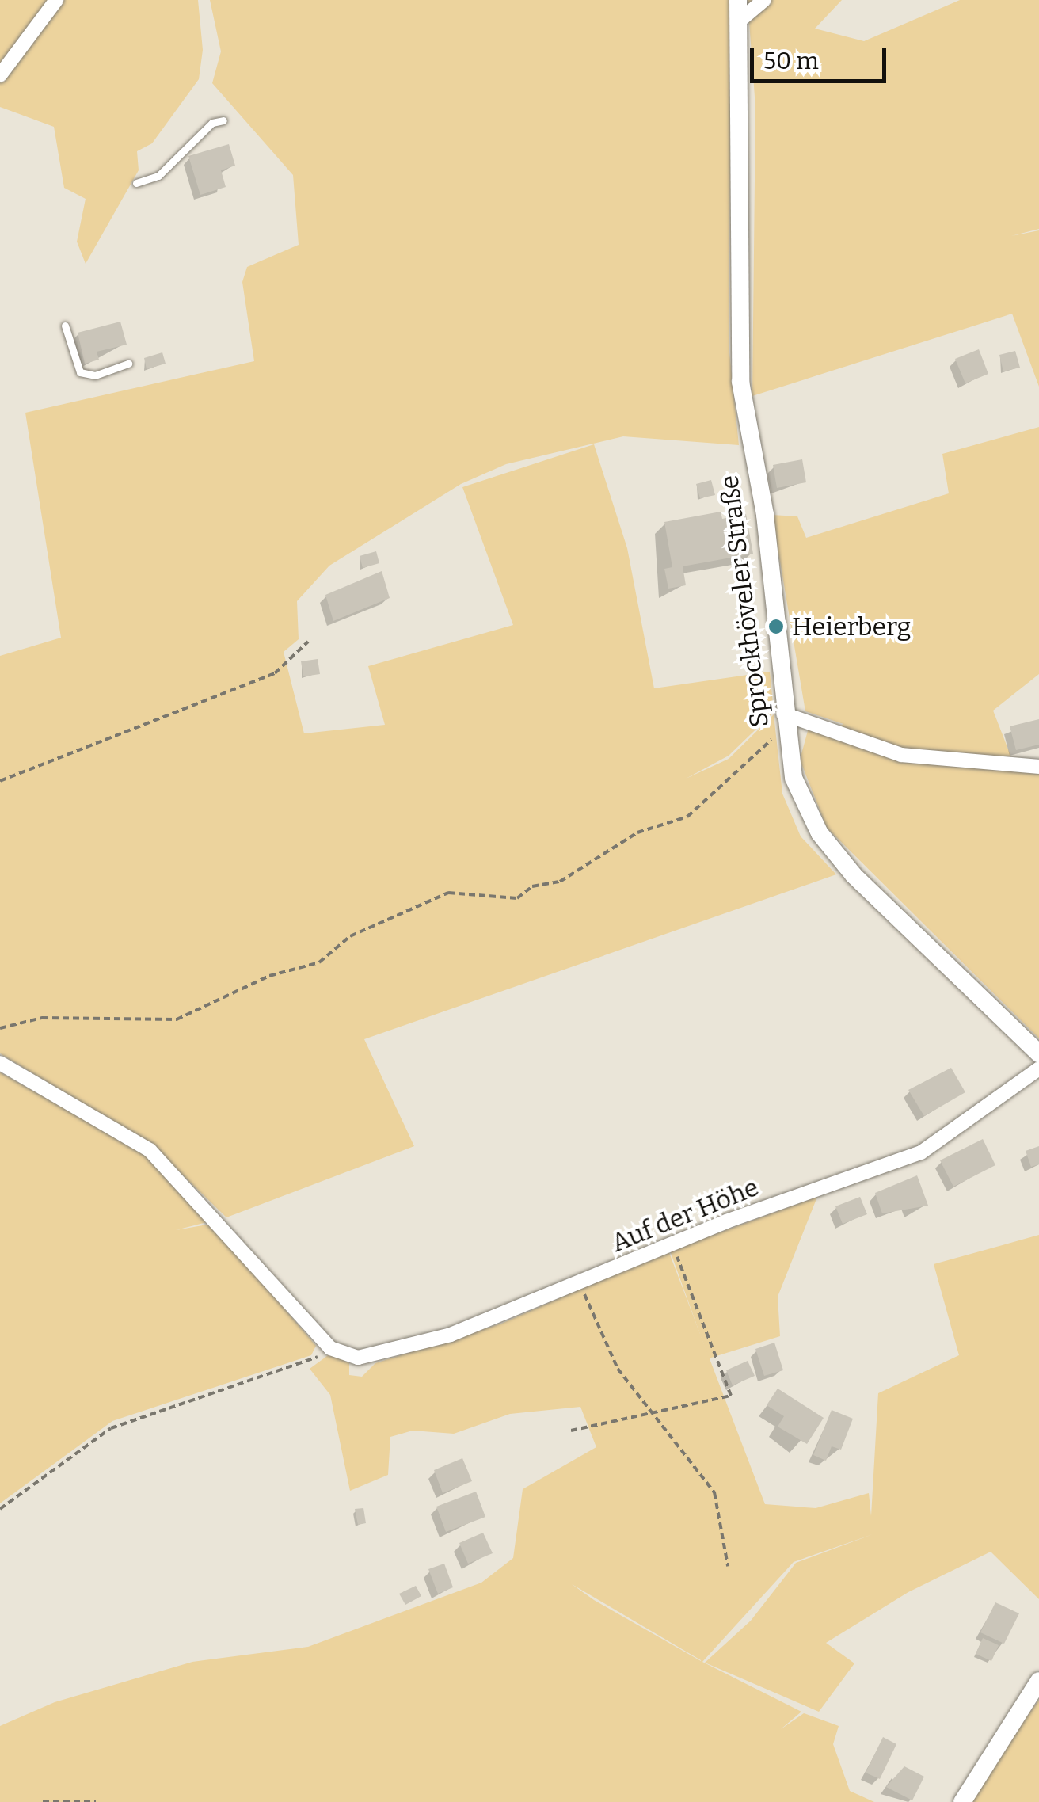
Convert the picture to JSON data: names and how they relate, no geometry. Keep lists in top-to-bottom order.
{
  "streets": {
    "street": ["Sprockhöveler Straße", "Auf der Höhe"]
  },
  "places": ["Heierberg"],
  "scale_bar": "50 m"
}
